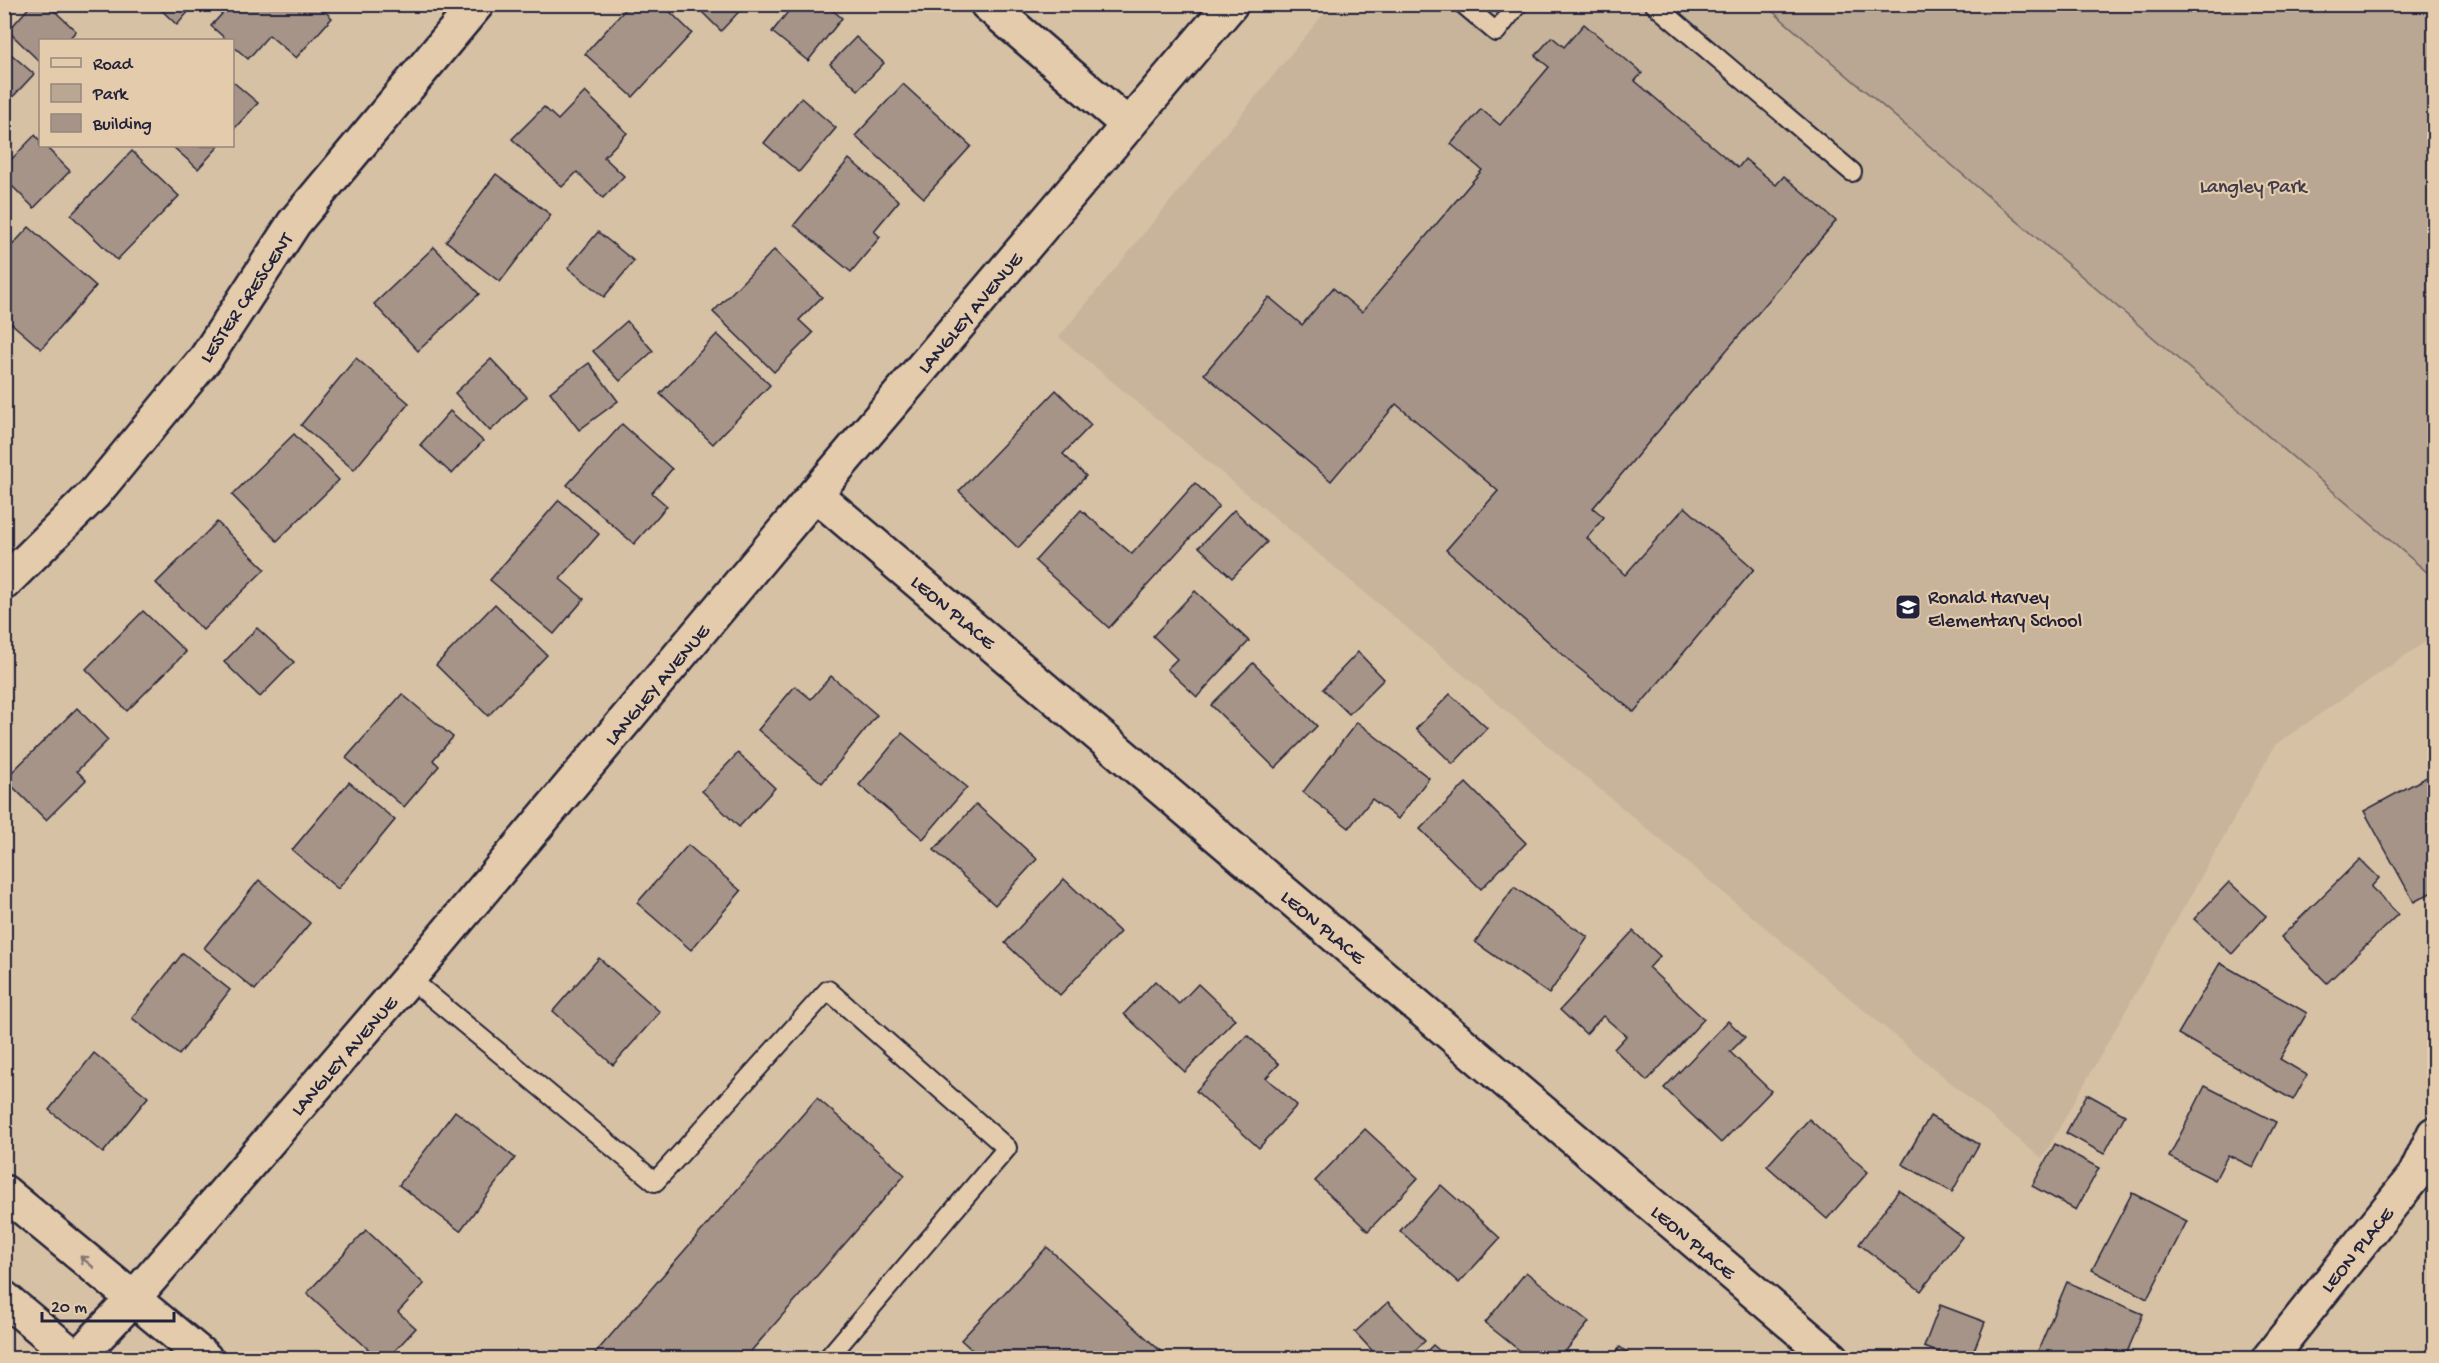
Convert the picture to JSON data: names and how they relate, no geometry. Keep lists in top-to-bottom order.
{
  "streets": {
    "street": ["LESTER CRESCENT", "LANGLEY AVENUE", "LEON PLACE"]
  },
  "crossings": [
    ["LANGLEY AVENUE", "LEON PLACE"]
  ],
  "parks": ["Langley Park"],
  "places": {
    "school or university": ["Ronald Harvey Elementary School"]
  },
  "legend": ["Road", "Park", "Building"],
  "scale_bar": "20 m"
}
